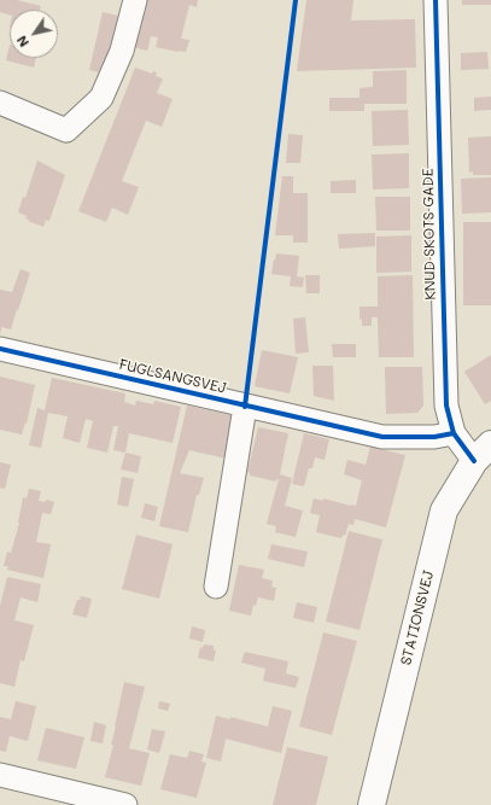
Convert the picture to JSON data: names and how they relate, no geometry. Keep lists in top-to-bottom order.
{
  "streets": {
    "street": ["KNUD SKOTS GADE", "FUGLSANGSVEJ", "STATIONSVEJ"]
  },
  "crossings": [
    ["KNUD SKOTS GADE", "FUGLSANGSVEJ"],
    ["KNUD SKOTS GADE", "STATIONSVEJ"]
  ],
  "north": "bottom left"
}
